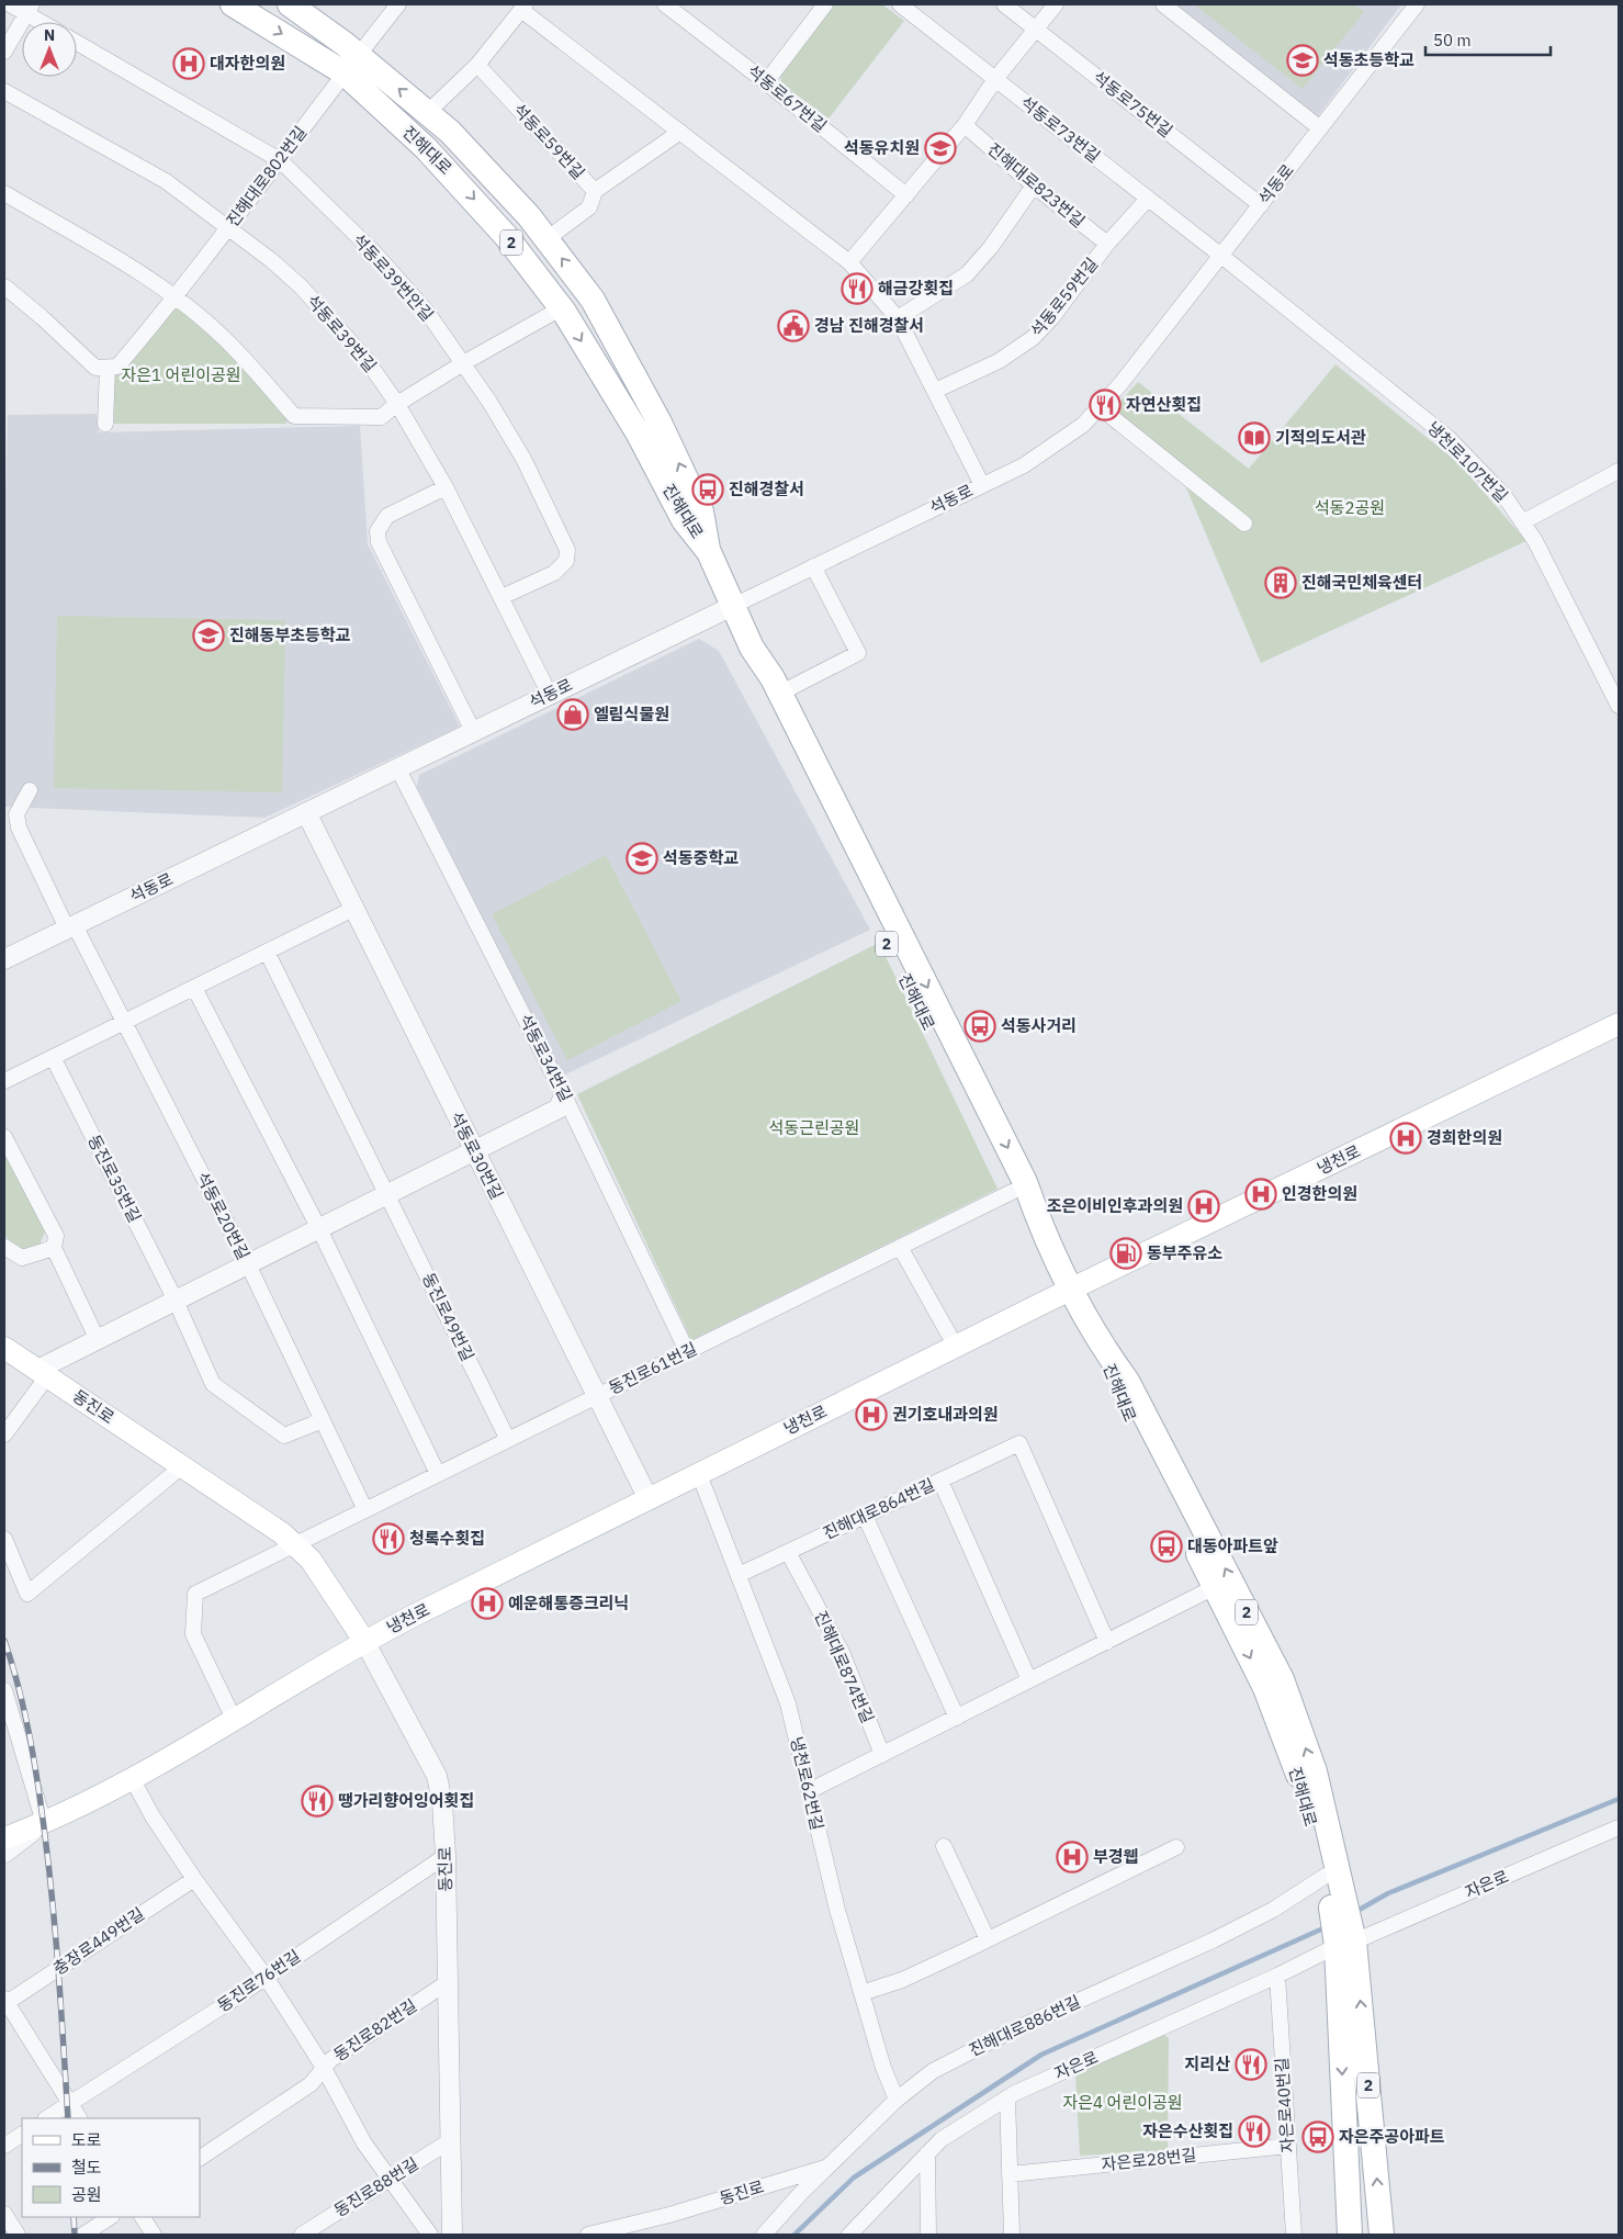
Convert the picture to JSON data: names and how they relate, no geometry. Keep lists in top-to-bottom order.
{
  "streets": {
    "main road": [
      "진해대로",
      "2",
      "냉천로",
      "동진로"
    ],
    "street": [
      "석동로67번길",
      "석동로75번길",
      "석동로73번길",
      "석동로59번길",
      "진해대로802번길",
      "석동로",
      "진해대로823번길",
      "석동로39번안길",
      "석동로39번길",
      "냉천로107번길",
      "석동로34번길",
      "석동로30번길",
      "동진로35번길",
      "석동로20번길",
      "동진로49번길",
      "동진로61번길",
      "진해대로864번길",
      "진해대로874번길",
      "냉천로62번길",
      "자은로",
      "충장로449번길",
      "동진로76번길",
      "진해대로886번길",
      "동진로82번길",
      "자은로40번길",
      "자은로28번길",
      "동진로88번길"
    ]
  },
  "crossings": [
    ["석동로75번길", "석동로"],
    ["석동로73번길", "석동로59번길"],
    ["석동로73번길", "석동로"],
    ["석동로73번길", "냉천로107번길"],
    ["석동로59번길", "진해대로823번길"],
    ["진해대로", "진해대로802번길"],
    ["진해대로", "2"],
    ["진해대로", "동진로61번길"],
    ["진해대로", "진해대로886번길"],
    ["진해대로802번길", "석동로39번안길"],
    ["진해대로802번길", "석동로39번길"],
    ["석동로", "2"],
    ["석동로", "석동로39번길"],
    ["석동로", "냉천로107번길"],
    ["석동로", "석동로34번길"],
    ["석동로", "석동로30번길"],
    ["석동로", "석동로20번길"],
    ["2", "냉천로"],
    ["2", "자은로"],
    ["석동로39번안길", "석동로39번길"],
    ["석동로34번길", "동진로61번길"],
    ["석동로30번길", "냉천로"],
    ["석동로30번길", "동진로61번길"],
    ["냉천로", "동진로"],
    ["냉천로", "냉천로62번길"],
    ["석동로20번길", "동진로61번길"],
    ["동진로49번길", "동진로61번길"],
    ["동진로61번길", "동진로"],
    ["동진로", "동진로76번길"],
    ["동진로", "진해대로886번길"],
    ["동진로", "동진로82번길"],
    ["동진로", "동진로88번길"],
    ["진해대로864번길", "진해대로874번길"],
    ["진해대로864번길", "냉천로62번길"],
    ["냉천로62번길", "진해대로886번길"],
    ["자은로", "자은로40번길"],
    ["자은로40번길", "자은로28번길"]
  ],
  "parks": [
    "자은1 어린이공원",
    "석동2공원",
    "석동근린공원",
    "자은4 어린이공원"
  ],
  "places": {
    "school or university": [
      "석동초등학교",
      "석동유치원",
      "진해동부초등학교",
      "석동중학교"
    ],
    "hospital": [
      "대자한의원",
      "경희한의원",
      "인경한의원",
      "조은이비인후과의원",
      "권기호내과의원",
      "예운해통증크리닉",
      "부경웹"
    ],
    "restaurant": [
      "해금강횟집",
      "자연산횟집",
      "청록수횟집",
      "땡가리향어잉어횟집",
      "지리산",
      "자은수산횟집"
    ],
    "public building": ["경남 진해경찰서"],
    "library": ["기적의도서관"],
    "bus stop": [
      "진해경찰서",
      "석동사거리",
      "대동아파트앞",
      "자은주공아파트"
    ],
    "building": ["진해국민체육센터"],
    "shop": ["엘림식물원"],
    "fuel station": ["동부주유소"]
  },
  "legend": ["도로", "철도", "공원"],
  "scale_bar": "50 m",
  "north": "top"
}
